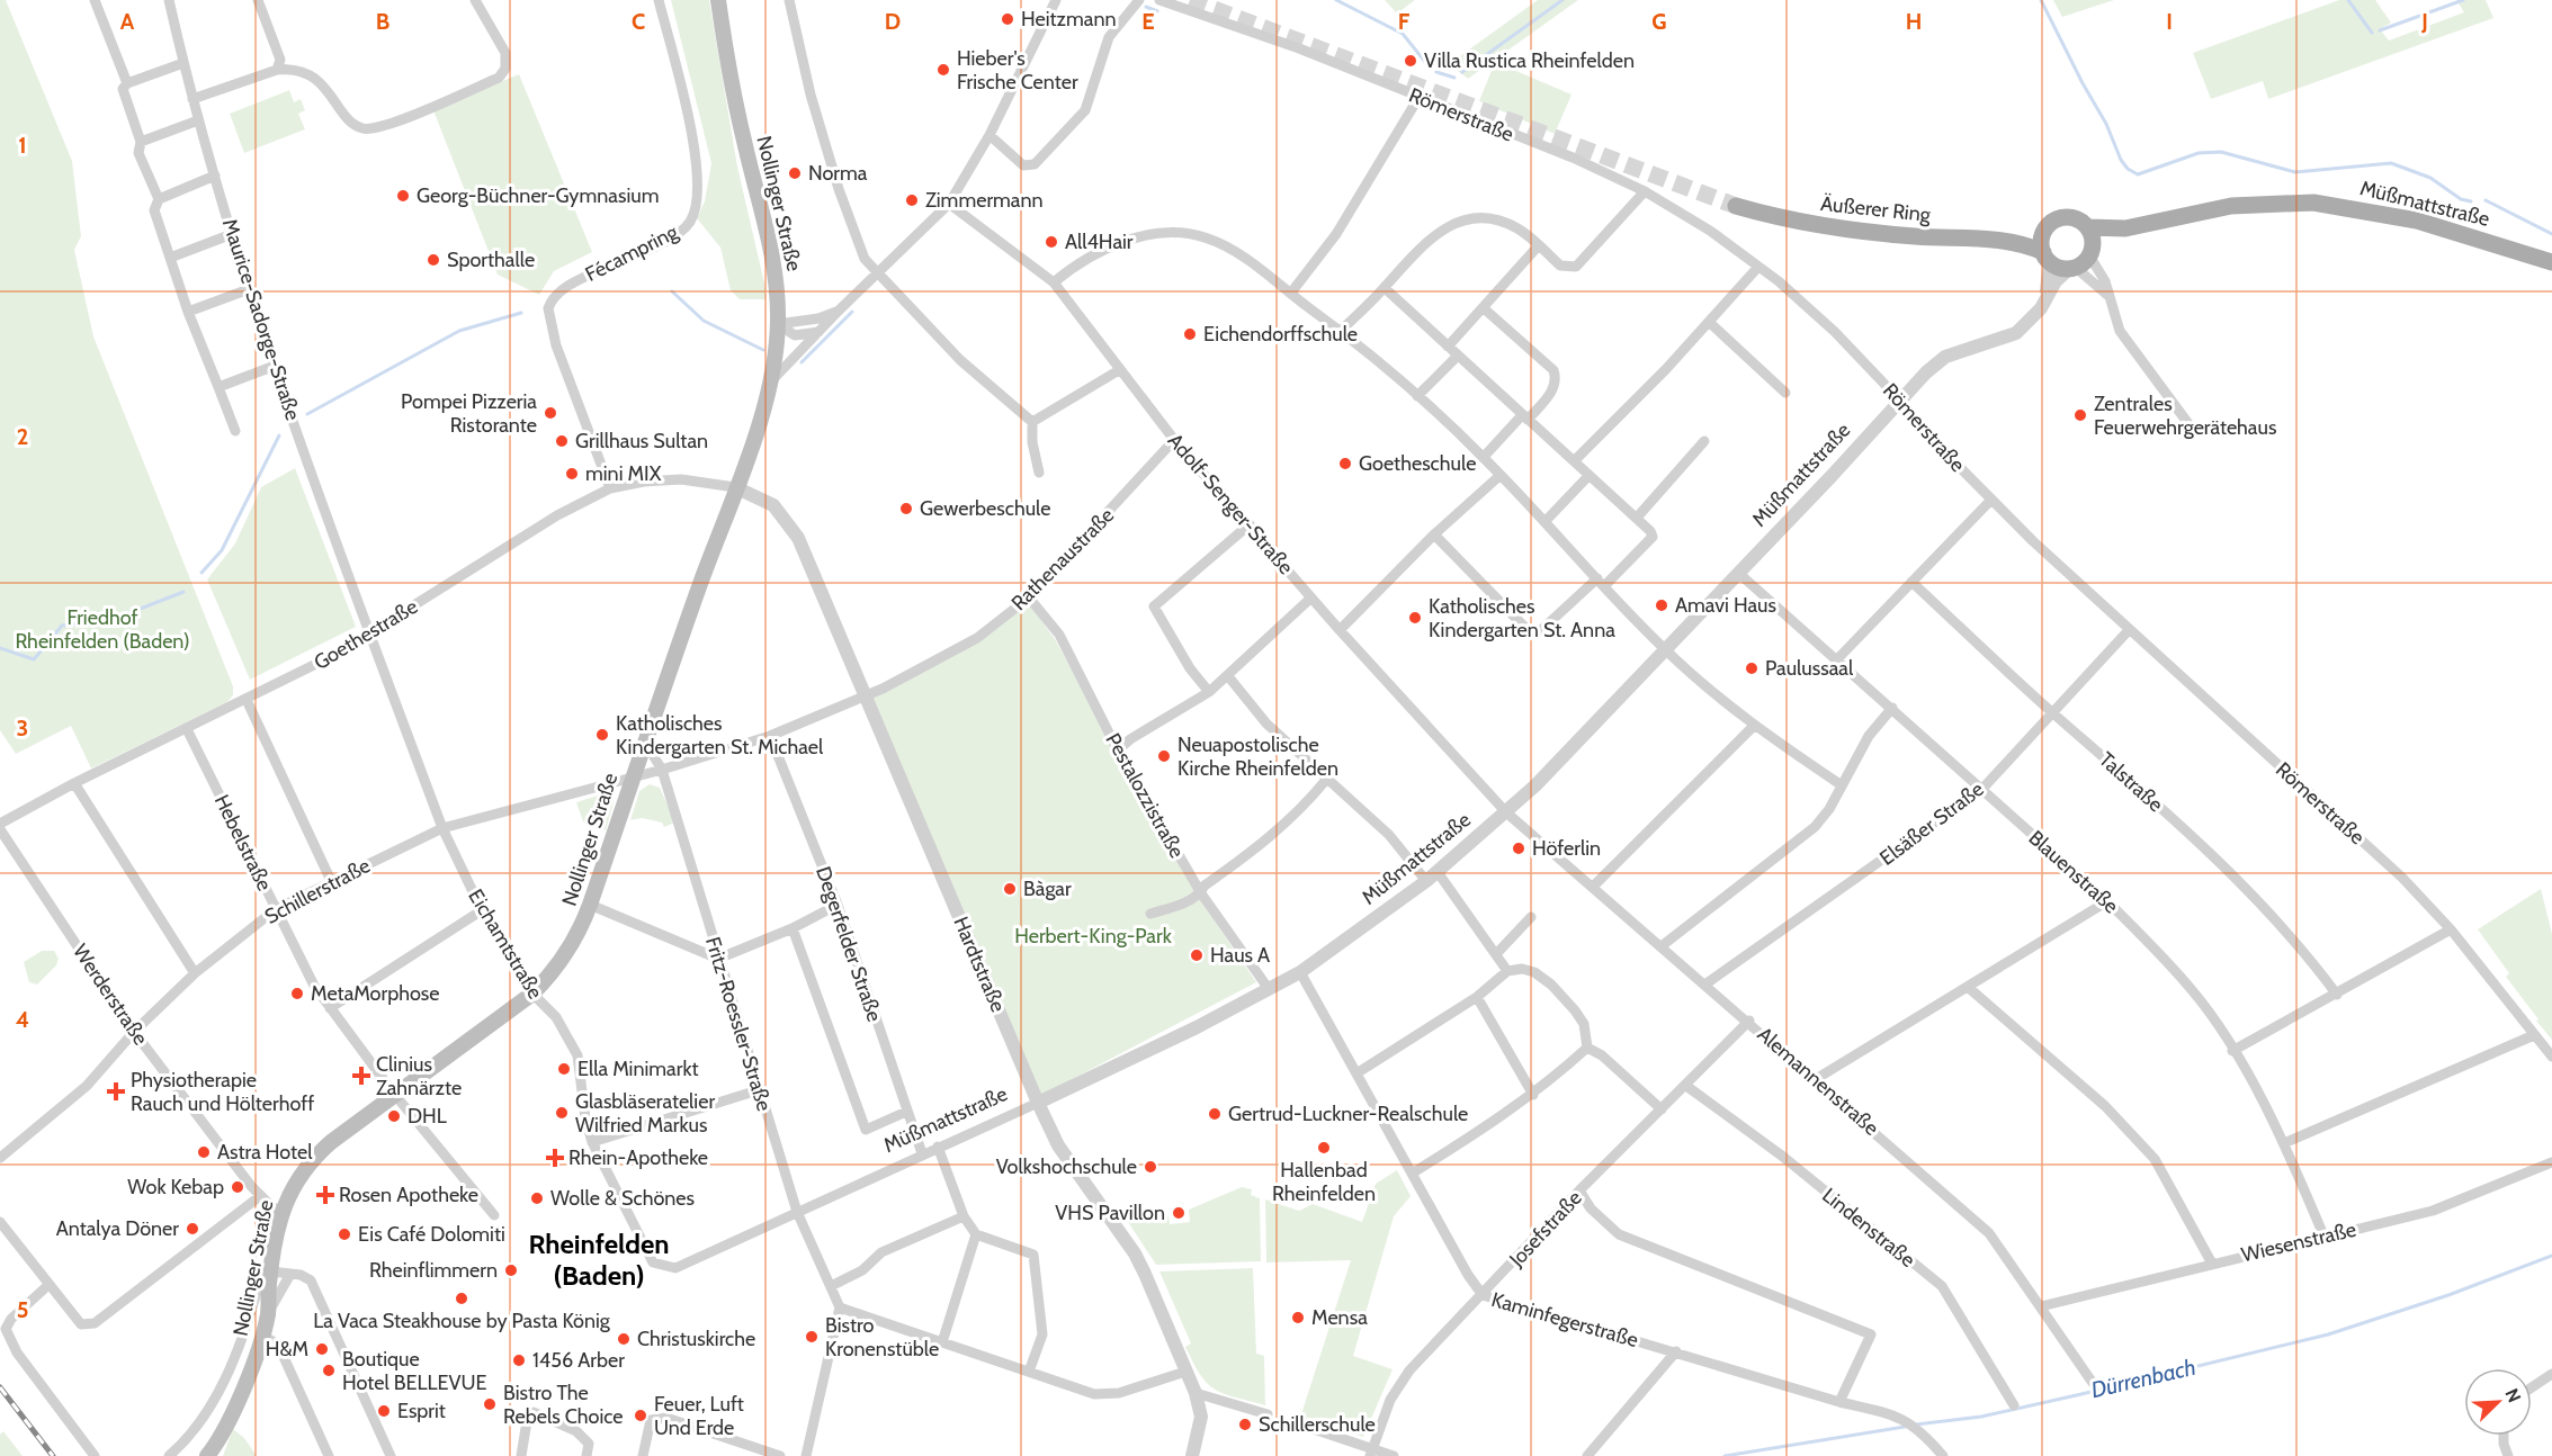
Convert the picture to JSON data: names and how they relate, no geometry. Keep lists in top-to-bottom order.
{
  "streets": {
    "main road": ["Nollinger Straße", "Müßmattstraße", "Äußerer Ring"],
    "street": [
      "Römerstraße",
      "Fécampring",
      "Maurice-Sadorge-Straße",
      "Adolf-Senger-Straße",
      "Rathenaustraße",
      "Goethestraße",
      "Talstraße",
      "Pestalozzistraße",
      "Elsäßer Straße",
      "Hebelstraße",
      "Blauenstraße",
      "Schillerstraße",
      "Eichamtstraße",
      "Degerfelder Straße",
      "Hardtstraße",
      "Werderstraße",
      "Fritz-Roessler-Straße",
      "Alemannenstraße",
      "Lindenstraße",
      "Josefstraße",
      "Wiesenstraße",
      "Kaminfegerstraße"
    ]
  },
  "crossings": [
    ["Römerstraße", "Müßmattstraße"],
    ["Römerstraße", "Elsäßer Straße"],
    ["Nollinger Straße", "Goethestraße"],
    ["Nollinger Straße", "Hebelstraße"],
    ["Nollinger Straße", "Schillerstraße"],
    ["Nollinger Straße", "Eichamtstraße"],
    ["Nollinger Straße", "Hardtstraße"],
    ["Nollinger Straße", "Werderstraße"],
    ["Nollinger Straße", "Fritz-Roessler-Straße"],
    ["Müßmattstraße", "Äußerer Ring"],
    ["Müßmattstraße", "Adolf-Senger-Straße"],
    ["Müßmattstraße", "Pestalozzistraße"],
    ["Müßmattstraße", "Blauenstraße"],
    ["Müßmattstraße", "Eichamtstraße"],
    ["Müßmattstraße", "Degerfelder Straße"],
    ["Müßmattstraße", "Hardtstraße"],
    ["Müßmattstraße", "Fritz-Roessler-Straße"],
    ["Müßmattstraße", "Alemannenstraße"],
    ["Müßmattstraße", "Kaminfegerstraße"],
    ["Fécampring", "Goethestraße"],
    ["Maurice-Sadorge-Straße", "Goethestraße"],
    ["Maurice-Sadorge-Straße", "Eichamtstraße"],
    ["Adolf-Senger-Straße", "Rathenaustraße"],
    ["Adolf-Senger-Straße", "Alemannenstraße"],
    ["Rathenaustraße", "Pestalozzistraße"],
    ["Rathenaustraße", "Schillerstraße"],
    ["Rathenaustraße", "Degerfelder Straße"],
    ["Rathenaustraße", "Hardtstraße"],
    ["Goethestraße", "Hebelstraße"],
    ["Goethestraße", "Eichamtstraße"],
    ["Goethestraße", "Hardtstraße"],
    ["Talstraße", "Elsäßer Straße"],
    ["Elsäßer Straße", "Blauenstraße"],
    ["Elsäßer Straße", "Alemannenstraße"],
    ["Hebelstraße", "Schillerstraße"],
    ["Blauenstraße", "Wiesenstraße"],
    ["Schillerstraße", "Eichamtstraße"],
    ["Schillerstraße", "Degerfelder Straße"],
    ["Schillerstraße", "Werderstraße"],
    ["Schillerstraße", "Fritz-Roessler-Straße"],
    ["Alemannenstraße", "Josefstraße"],
    ["Alemannenstraße", "Wiesenstraße"],
    ["Lindenstraße", "Josefstraße"],
    ["Josefstraße", "Kaminfegerstraße"]
  ],
  "districts": ["Rheinfelden (Baden)"],
  "water": ["Dürrenbach"],
  "parks": ["Friedhof Rheinfelden (Baden)", "Herbert-King-Park"],
  "places": {
    "other": [
      "Heitzmann",
      "Villa Rustica Rheinfelden",
      "Hieber's Frische Center",
      "Norma",
      "Georg-Büchner-Gymnasium",
      "Zimmermann",
      "All4Hair",
      "Sporthalle",
      "Eichendorffschule",
      "Pompei Pizzeria Ristorante",
      "Zentrales Feuerwehrgerätehaus",
      "Grillhaus Sultan",
      "Goetheschule",
      "mini MIX",
      "Gewerbeschule",
      "Amavi Haus",
      "Katholisches Kindergarten St. Anna",
      "Paulussaal",
      "Katholisches Kindergarten St. Michael",
      "Neuapostolische Kirche Rheinfelden",
      "Höferlin",
      "Bàgar",
      "Haus A",
      "MetaMorphose",
      "Ella Minimarkt",
      "Glasbläseratelier Wilfried Markus",
      "Gertrud-Luckner-Realschule",
      "DHL",
      "Hallenbad Rheinfelden",
      "Astra Hotel",
      "Volkshochschule",
      "Wok Kebap",
      "Wolle & Schönes",
      "VHS Pavillon",
      "Antalya Döner",
      "Eis Café Dolomiti",
      "Rheinflimmern",
      "La Vaca Steakhouse by Pasta König",
      "Mensa",
      "Bistro Kronenstüble",
      "Christuskirche",
      "H&M",
      "1456 Arber",
      "Boutique Hotel BELLEVUE",
      "Bistro The Rebels Choice",
      "Esprit",
      "Feuer, Luft Und Erde",
      "Schillerschule"
    ],
    "health": [
      "Clinius Zahnärzte",
      "Physiotherapie Rauch und Hölterhoff",
      "Rhein-Apotheke",
      "Rosen Apotheke"
    ]
  },
  "north": "top right",
  "grid": {
    "columns": [
      "A",
      "B",
      "C",
      "D",
      "E",
      "F",
      "G",
      "H",
      "I",
      "J"
    ],
    "rows": [
      "1",
      "2",
      "3",
      "4",
      "5"
    ]
  }
}
